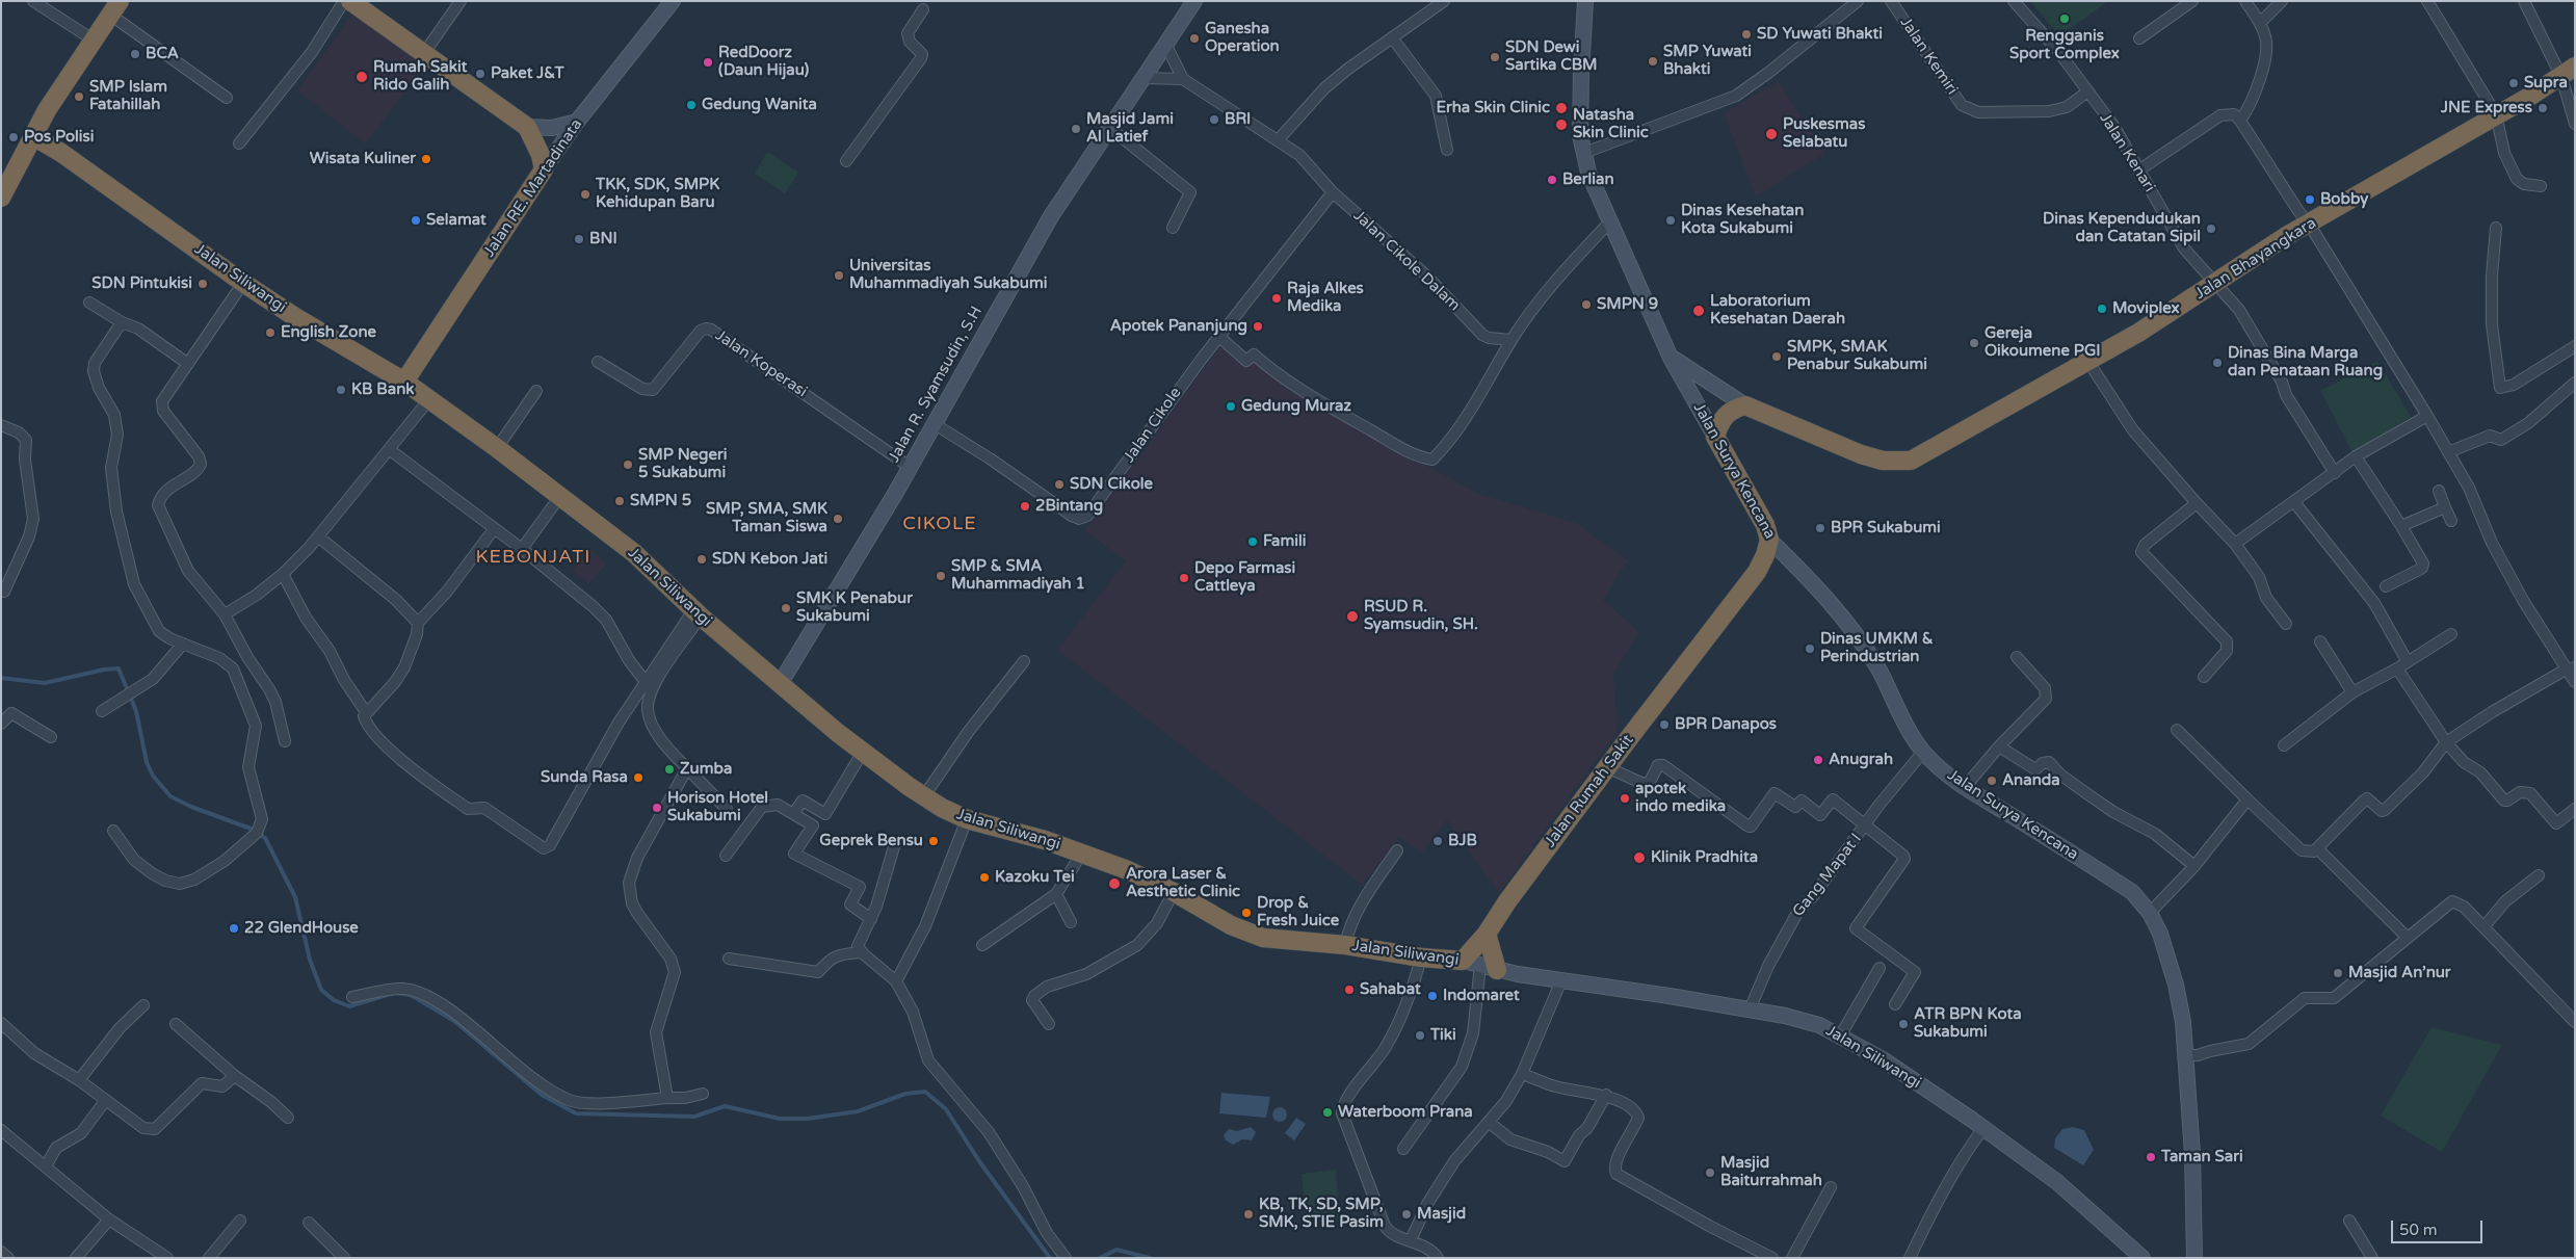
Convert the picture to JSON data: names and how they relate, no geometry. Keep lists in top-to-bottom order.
{
  "streets": {
    "highway": [
      "Jalan RE. Martadinata",
      "Jalan Bhayangkara",
      "Jalan Siliwangi",
      "Jalan Surya Kencana",
      "Jalan Rumah Sakit"
    ],
    "street": [
      "Jalan Kemiri",
      "Jalan Kenari",
      "Jalan Cikole Dalam",
      "Jalan Koperasi",
      "Jalan R. Syamsudin, S.H",
      "Jalan Cikole",
      "Gang Mapat I"
    ]
  },
  "crossings": [
    ["Jalan Kemiri", "Jalan Kenari"],
    ["Jalan Kenari", "Jalan Bhayangkara"],
    ["Jalan RE. Martadinata", "Jalan Siliwangi"],
    ["Jalan Bhayangkara", "Jalan Surya Kencana"],
    ["Jalan Cikole Dalam", "Jalan Cikole"],
    ["Jalan Siliwangi", "Jalan R. Syamsudin, S.H"],
    ["Jalan Siliwangi", "Jalan Rumah Sakit"],
    ["Jalan Siliwangi", "Gang Mapat I"],
    ["Jalan Koperasi", "Jalan R. Syamsudin, S.H"],
    ["Jalan R. Syamsudin, S.H", "Jalan Cikole"],
    ["Jalan Surya Kencana", "Jalan Rumah Sakit"],
    ["Jalan Surya Kencana", "Gang Mapat I"]
  ],
  "districts": ["CIKOLE", "KEBONJATI"],
  "places": [
    "Rengganis Sport Complex",
    "SD Yuwati Bhakti",
    "Ganesha Operation",
    "BCA",
    "SDN Dewi Sartika CBM",
    "SMP Yuwati Bhakti",
    "RedDoorz (Daun Hijau)",
    "Paket J&T",
    "Rumah Sakit Rido Galih",
    "Supra",
    "SMP Islam Fatahillah",
    "Gedung Wanita",
    "Erha Skin Clinic",
    "JNE Express",
    "BRI",
    "Natasha Skin Clinic",
    "Masjid Jami Al Latief",
    "Puskesmas Selabatu",
    "Pos Polisi",
    "Wisata Kuliner",
    "Berlian",
    "TKK, SDK, SMPK Kehidupan Baru",
    "Bobby",
    "Selamat",
    "Dinas Kesehatan Kota Sukabumi",
    "Dinas Kependudukan dan Catatan Sipil",
    "BNI",
    "Universitas Muhammadiyah Sukabumi",
    "SDN Pintukisi",
    "Raja Alkes Medika",
    "SMPN 9",
    "Moviplex",
    "Laboratorium Kesehatan Daerah",
    "Apotek Pananjung",
    "English Zone",
    "Gereja Oikoumene PGI",
    "SMPK, SMAK Penabur Sukabumi",
    "Dinas Bina Marga dan Penataan Ruang",
    "KB Bank",
    "Gedung Muraz",
    "SMP Negeri 5 Sukabumi",
    "SDN Cikole",
    "SMPN 5",
    "2Bintang",
    "SMP, SMA, SMK Taman Siswa",
    "BPR Sukabumi",
    "Famili",
    "SDN Kebon Jati",
    "SMP & SMA Muhammadiyah 1",
    "Depo Farmasi Cattleya",
    "SMK K Penabur Sukabumi",
    "RSUD R. Syamsudin, SH.",
    "Dinas UMKM & Perindustrian",
    "BPR Danapos",
    "Anugrah",
    "Zumba",
    "Sunda Rasa",
    "Ananda",
    "apotek indo medika",
    "Horison Hotel Sukabumi",
    "Geprek Bensu",
    "BJB",
    "Klinik Pradhita",
    "Kazoku Tei",
    "Arora Laser & Aesthetic Clinic",
    "Drop & Fresh Juice",
    "22 GlendHouse",
    "Masjid An’nur",
    "Sahabat",
    "Indomaret",
    "ATR BPN Kota Sukabumi",
    "Tiki",
    "Waterboom Prana",
    "Taman Sari",
    "Masjid Baiturrahmah",
    "KB, TK, SD, SMP, SMK, STIE Pasim",
    "Masjid"
  ],
  "scale_bar": "50 m"
}
